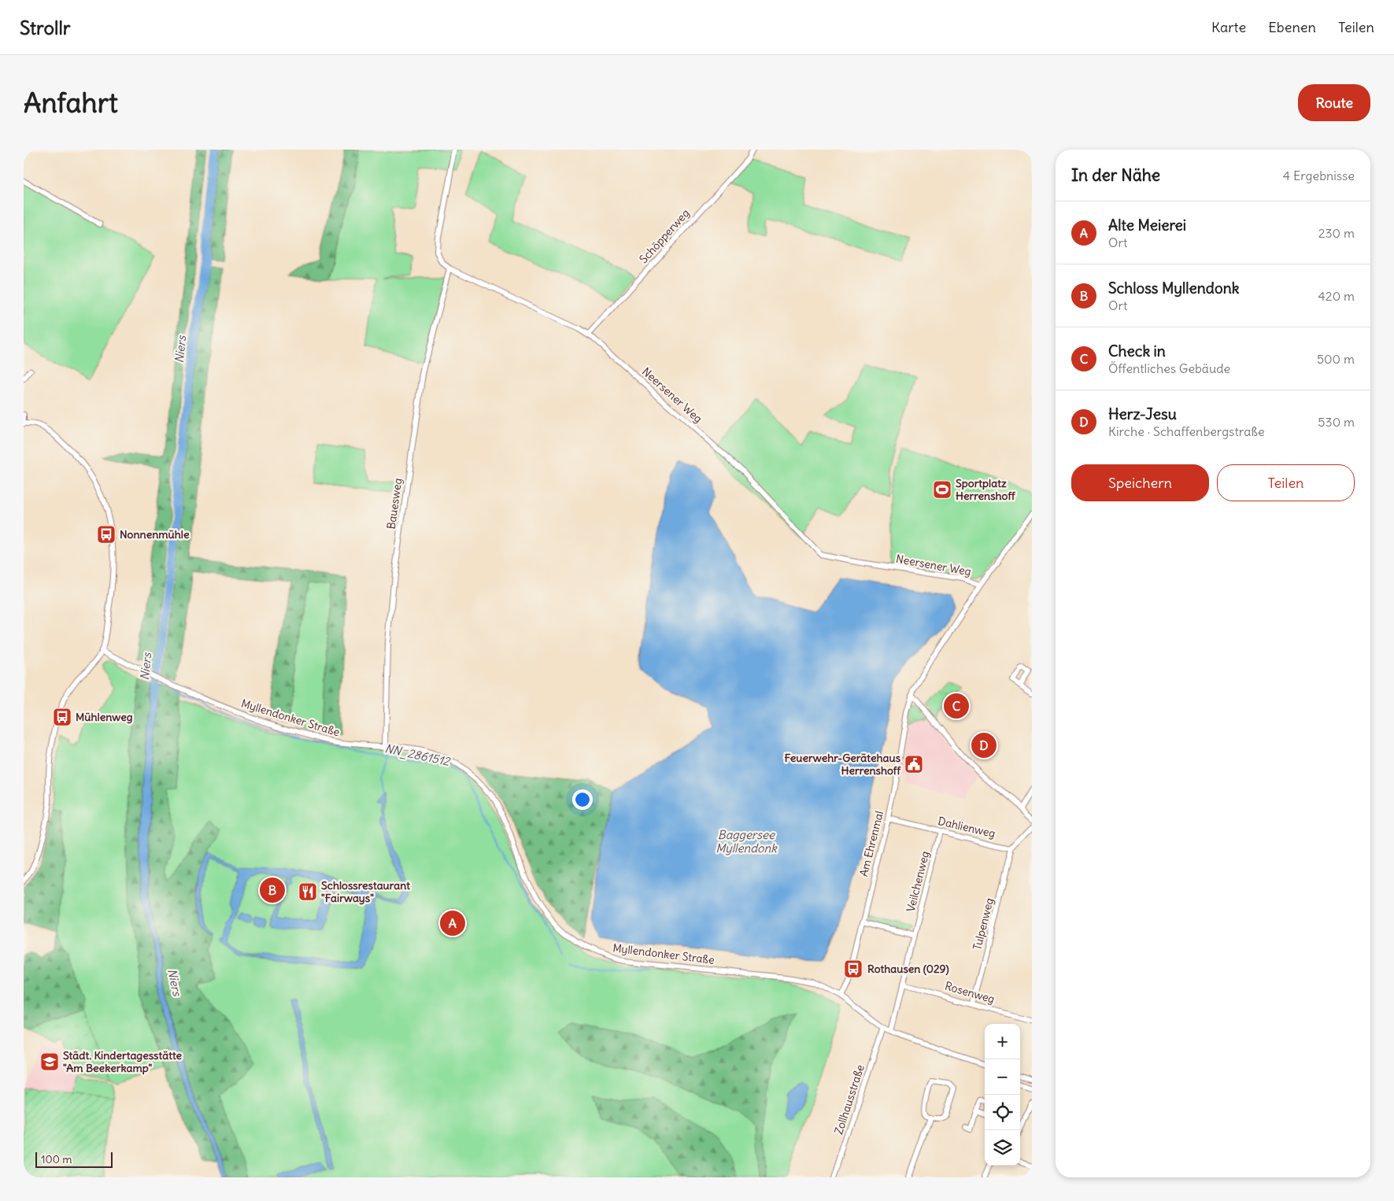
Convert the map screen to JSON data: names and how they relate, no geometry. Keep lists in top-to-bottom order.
{
  "streets": {
    "street": [
      "Schöpperweg",
      "Neersener Weg",
      "Bauesweg",
      "Myllendonker Straße",
      "Dahlienweg",
      "Am Ehrenmal",
      "Veilchenweg",
      "Tulpenweg",
      "Rosenweg",
      "Zollhausstraße"
    ]
  },
  "crossings": [
    ["Schöpperweg", "Neersener Weg"],
    ["Neersener Weg", "Bauesweg"],
    ["Neersener Weg", "Am Ehrenmal"],
    ["Bauesweg", "Myllendonker Straße"],
    ["Myllendonker Straße", "Am Ehrenmal"],
    ["Myllendonker Straße", "Veilchenweg"],
    ["Myllendonker Straße", "Zollhausstraße"],
    ["Dahlienweg", "Am Ehrenmal"],
    ["Dahlienweg", "Veilchenweg"],
    ["Dahlienweg", "Tulpenweg"],
    ["Veilchenweg", "Rosenweg"],
    ["Tulpenweg", "Rosenweg"]
  ],
  "water": ["Niers", "NN_2861512", "Baggersee Myllendonk"],
  "places": {
    "sports": ["Sportplatz Herrenshoff"],
    "bus stop": ["Nonnenmühle", "Mühlenweg", "Rothausen (029)"],
    "public building": ["Feuerwehr-Gerätehaus Herrenshoff"],
    "restaurant": ["Schlossrestaurant \"Fairways\""],
    "school or university": ["Städt. Kindertagesstätte \"Am Beekerkamp\""]
  },
  "scale_bar": "100 m",
  "page": {
    "header": "Strollr",
    "nav": ["Karte", "Ebenen", "Teilen"],
    "buttons": [
      "Route",
      ["Speichern", "Teilen"]
    ],
    "title": "Anfahrt",
    "heading": ["In der Nähe", "4 Ergebnisse"],
    "list": [
      {
        "mark": "A",
        "name": "Alte Meierei",
        "note": "Ort",
        "value": "230 m"
      },
      {
        "mark": "B",
        "name": "Schloss Myllendonk",
        "note": "Ort",
        "value": "420 m"
      },
      {
        "mark": "C",
        "name": "Check in",
        "note": "Öffentliches Gebäude",
        "value": "500 m"
      },
      {
        "mark": "D",
        "name": "Herz-Jesu",
        "note": "Kirche · Schaffenbergstraße",
        "value": "530 m"
      }
    ],
    "pins": [
      "C",
      "D",
      "B",
      "A"
    ],
    "map_buttons": ["+", "−"],
    "scale": "100 m"
  }
}
